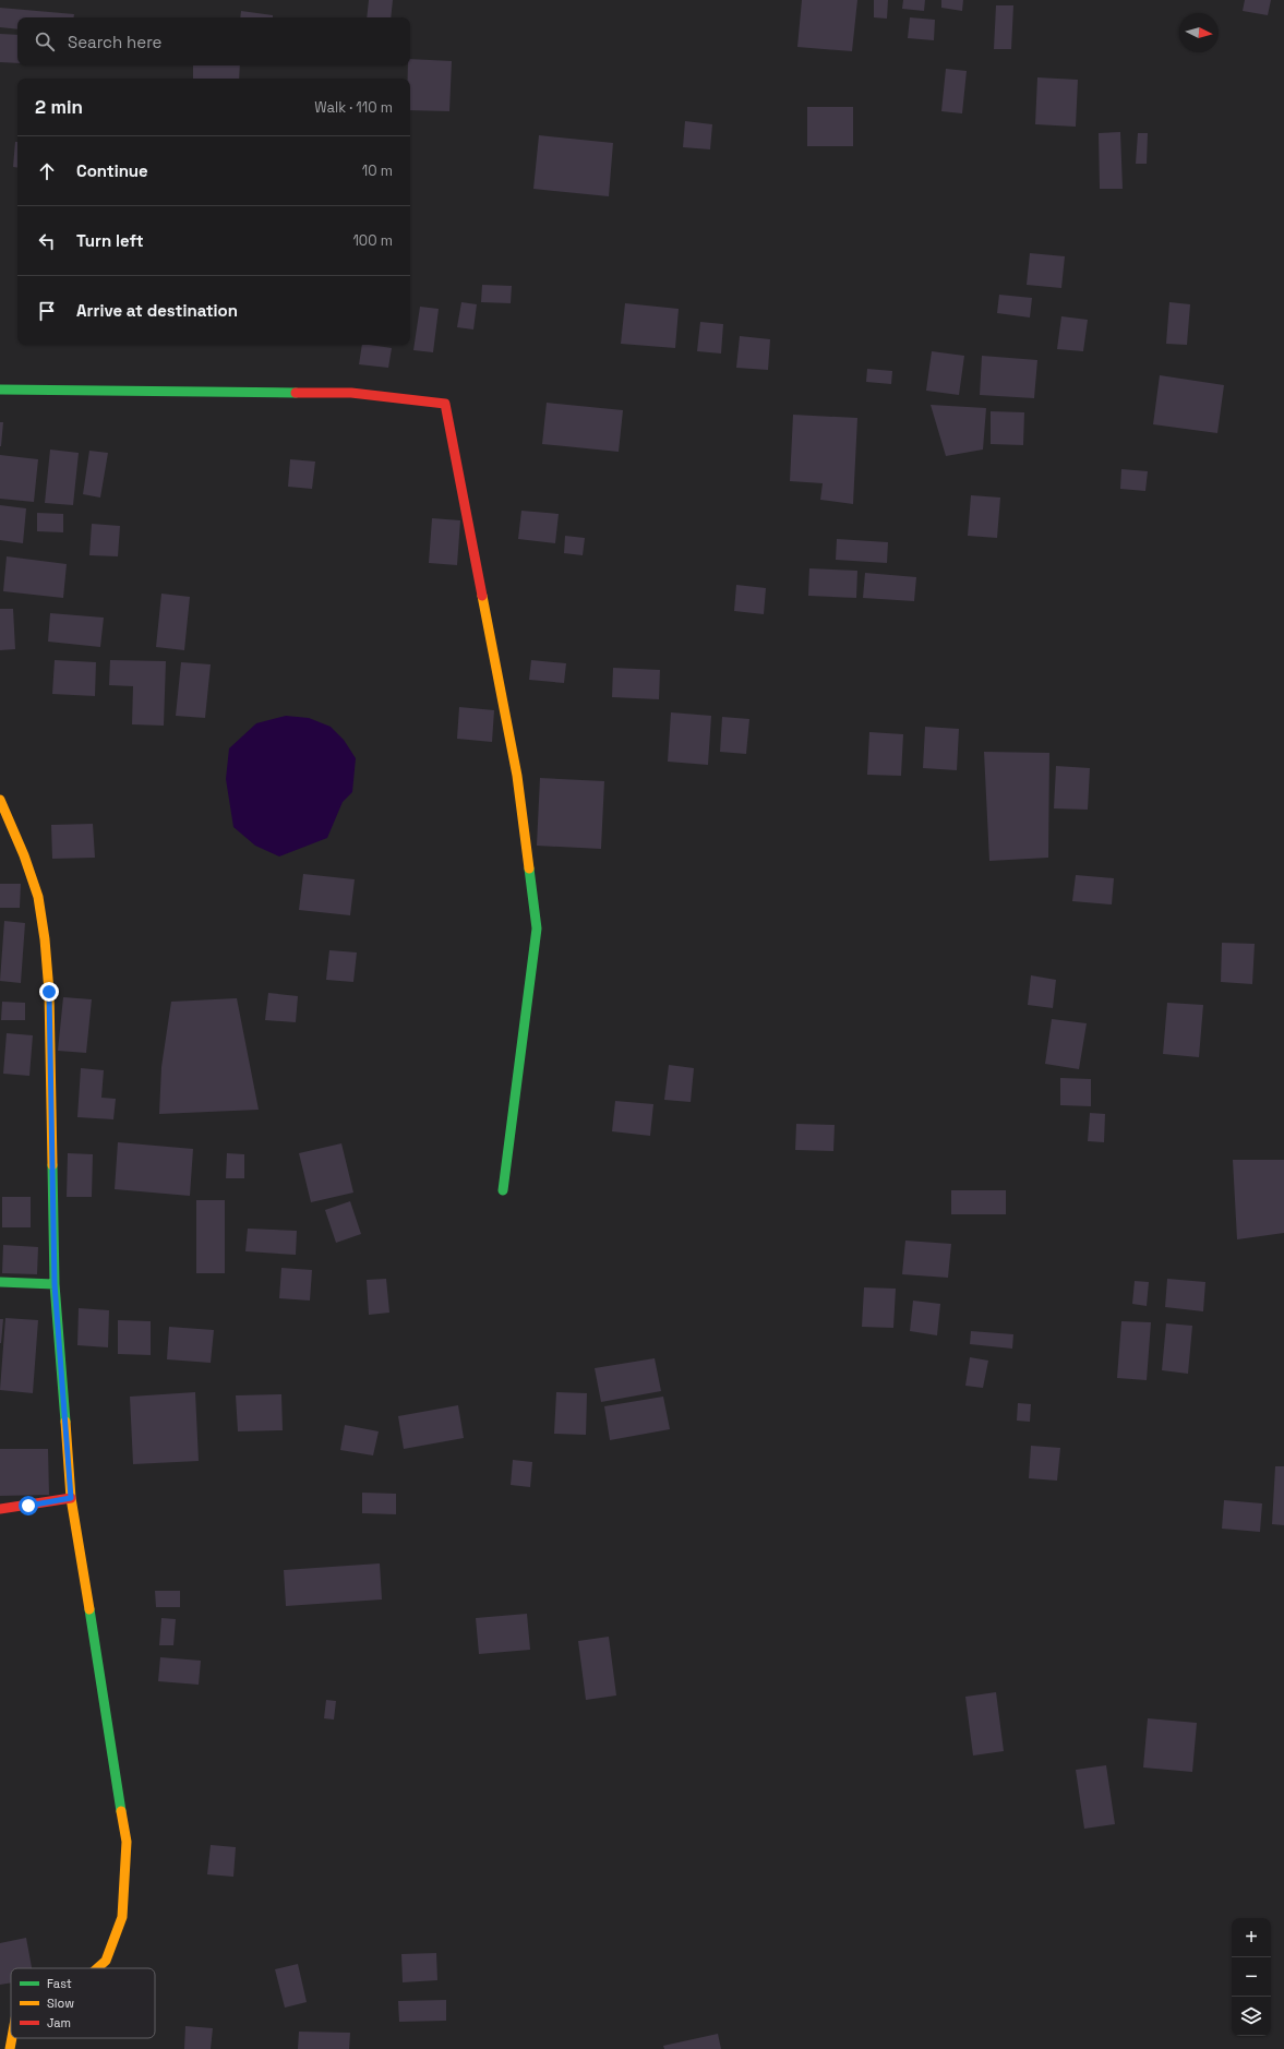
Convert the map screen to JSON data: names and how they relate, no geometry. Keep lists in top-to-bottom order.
{
  "legend": ["Fast", "Slow", "Jam"],
  "north": "right",
  "page": {
    "search": "Search here",
    "heading": ["2 min", "Walk · 110 m"],
    "list": [
      ["Continue", "10 m"],
      ["Turn left", "100 m"],
      "Arrive at destination"
    ],
    "map_buttons": ["+", "−"]
  }
}
